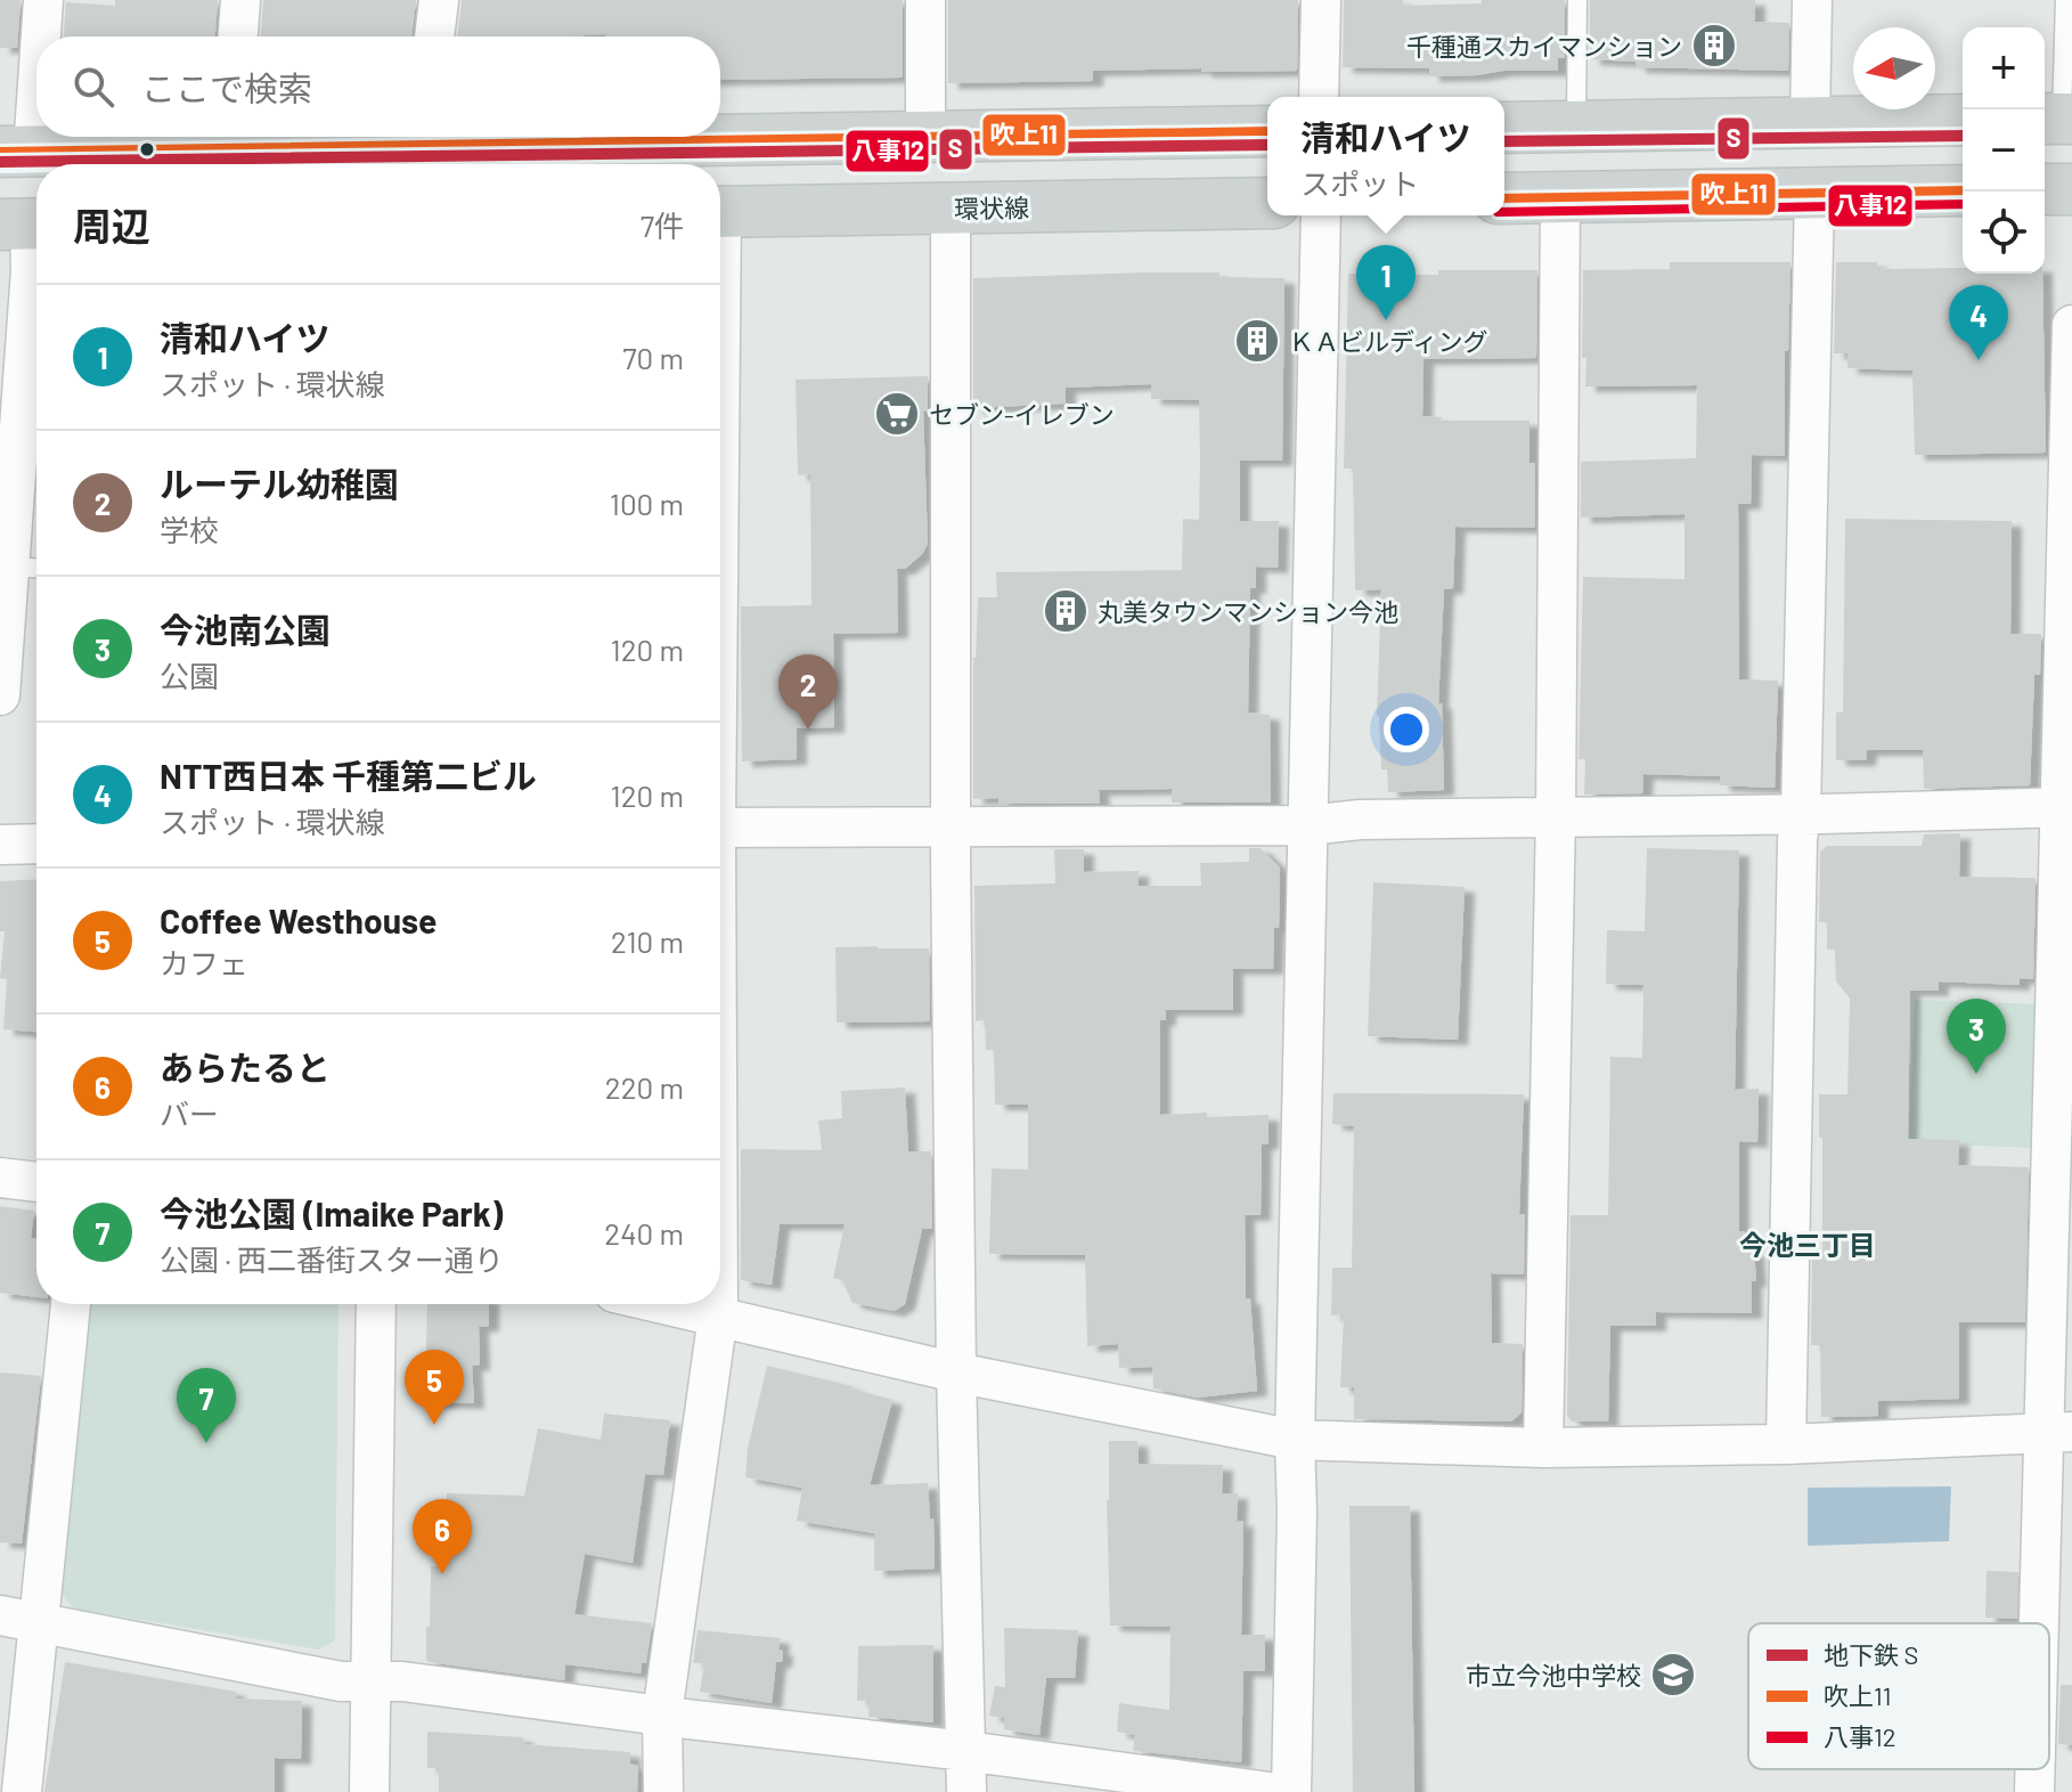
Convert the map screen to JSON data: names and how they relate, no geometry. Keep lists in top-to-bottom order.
{
  "streets": {
    "main road": ["環状線"]
  },
  "districts": ["今池三丁目"],
  "places": {
    "building": ["千種通スカイマンション", "ＫＡビルディング", "丸美タウンマンション今池"],
    "supermarket": ["セブン-イレブン"],
    "school or university": ["市立今池中学校"]
  },
  "lines": ["transit line 吹上11", "metro line S", "transit line 八事12"],
  "legend": ["地下鉄 S", "吹上11", "八事12"],
  "north": "left",
  "page": {
    "map_buttons": ["+", "−"],
    "search": "ここで検索",
    "popup": ["清和ハイツ", "スポット"],
    "heading": ["周辺", "7件"],
    "pins": [
      "1",
      "4",
      "2",
      "3",
      "5",
      "7",
      "6"
    ],
    "list": [
      {
        "mark": "1",
        "name": "清和ハイツ",
        "note": "スポット · 環状線",
        "value": "70 m"
      },
      {
        "mark": "2",
        "name": "ルーテル幼稚園",
        "note": "学校",
        "value": "100 m"
      },
      {
        "mark": "3",
        "name": "今池南公園",
        "note": "公園",
        "value": "120 m"
      },
      {
        "mark": "4",
        "name": "NTT西日本 千種第二ビル",
        "note": "スポット · 環状線",
        "value": "120 m"
      },
      {
        "mark": "5",
        "name": "Coffee Westhouse",
        "note": "カフェ",
        "value": "210 m"
      },
      {
        "mark": "6",
        "name": "あらたると",
        "note": "バー",
        "value": "220 m"
      },
      {
        "mark": "7",
        "name": "今池公園 (Imaike Park)",
        "note": "公園 · 西二番街スター通り",
        "value": "240 m"
      }
    ]
  }
}
